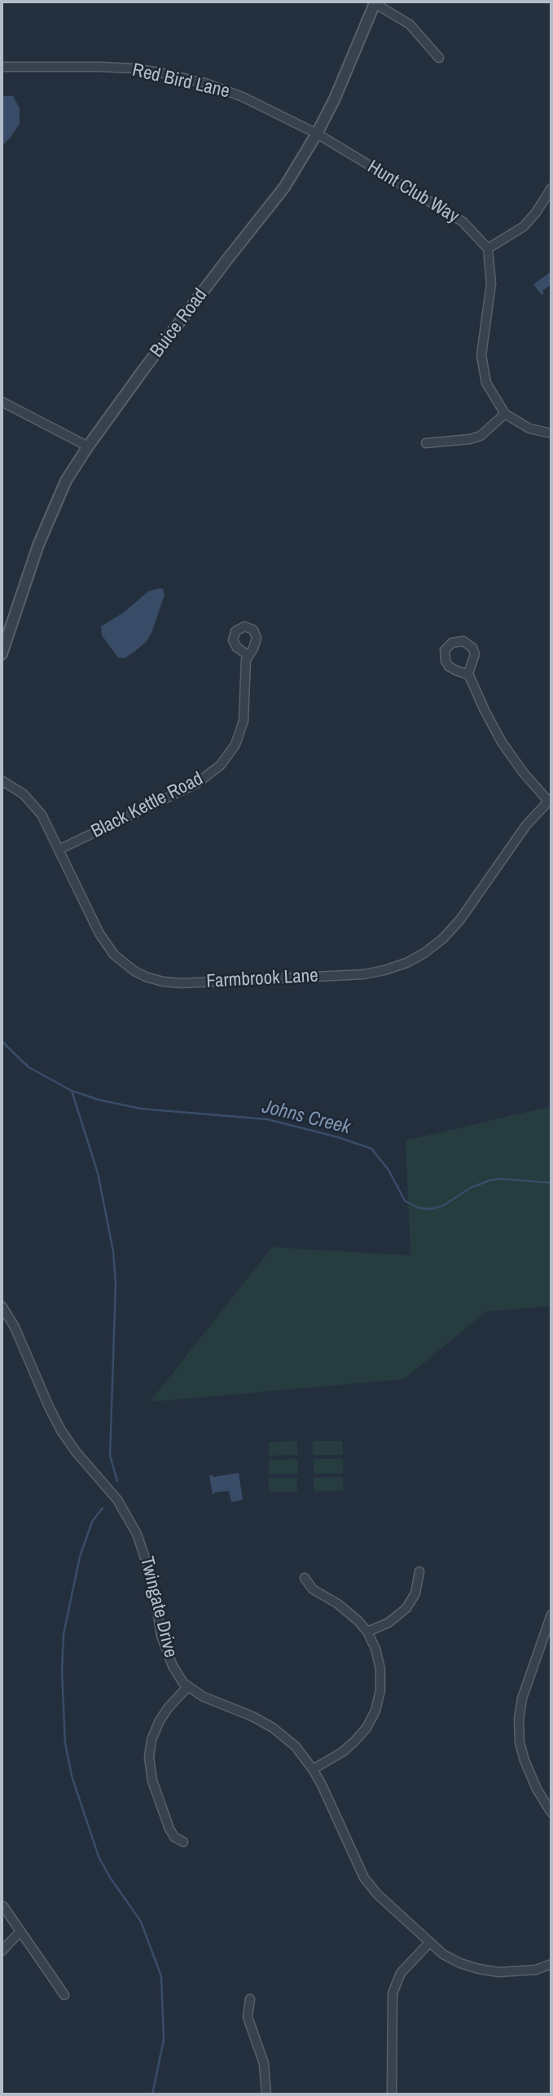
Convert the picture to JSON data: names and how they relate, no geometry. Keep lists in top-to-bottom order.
{
  "streets": {
    "street": [
      "Red Bird Lane",
      "Hunt Club Way",
      "Buice Road",
      "Black Kettle Road",
      "Farmbrook Lane",
      "Twingate Drive"
    ]
  },
  "crossings": [
    ["Red Bird Lane", "Hunt Club Way"],
    ["Red Bird Lane", "Buice Road"],
    ["Hunt Club Way", "Buice Road"],
    ["Black Kettle Road", "Farmbrook Lane"]
  ],
  "water": ["Johns Creek"]
}
